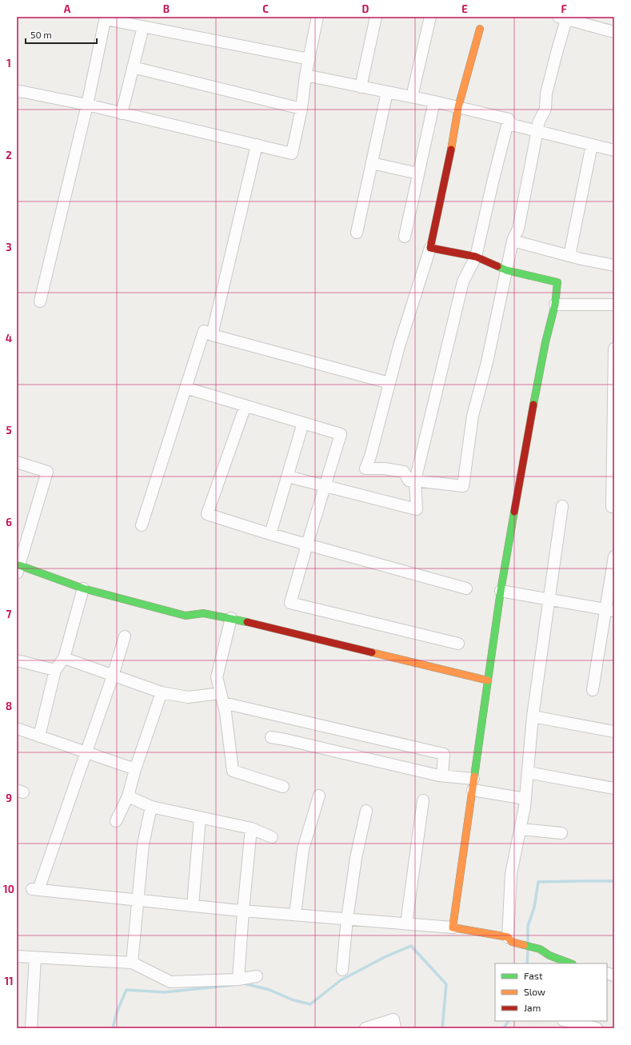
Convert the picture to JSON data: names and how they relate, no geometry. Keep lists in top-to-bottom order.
{
  "legend": ["Fast", "Slow", "Jam"],
  "scale_bar": "50 m",
  "grid": {
    "columns": [
      "A",
      "B",
      "C",
      "D",
      "E",
      "F"
    ],
    "rows": [
      "1",
      "2",
      "3",
      "4",
      "5",
      "6",
      "7",
      "8",
      "9",
      "10",
      "11"
    ]
  }
}
